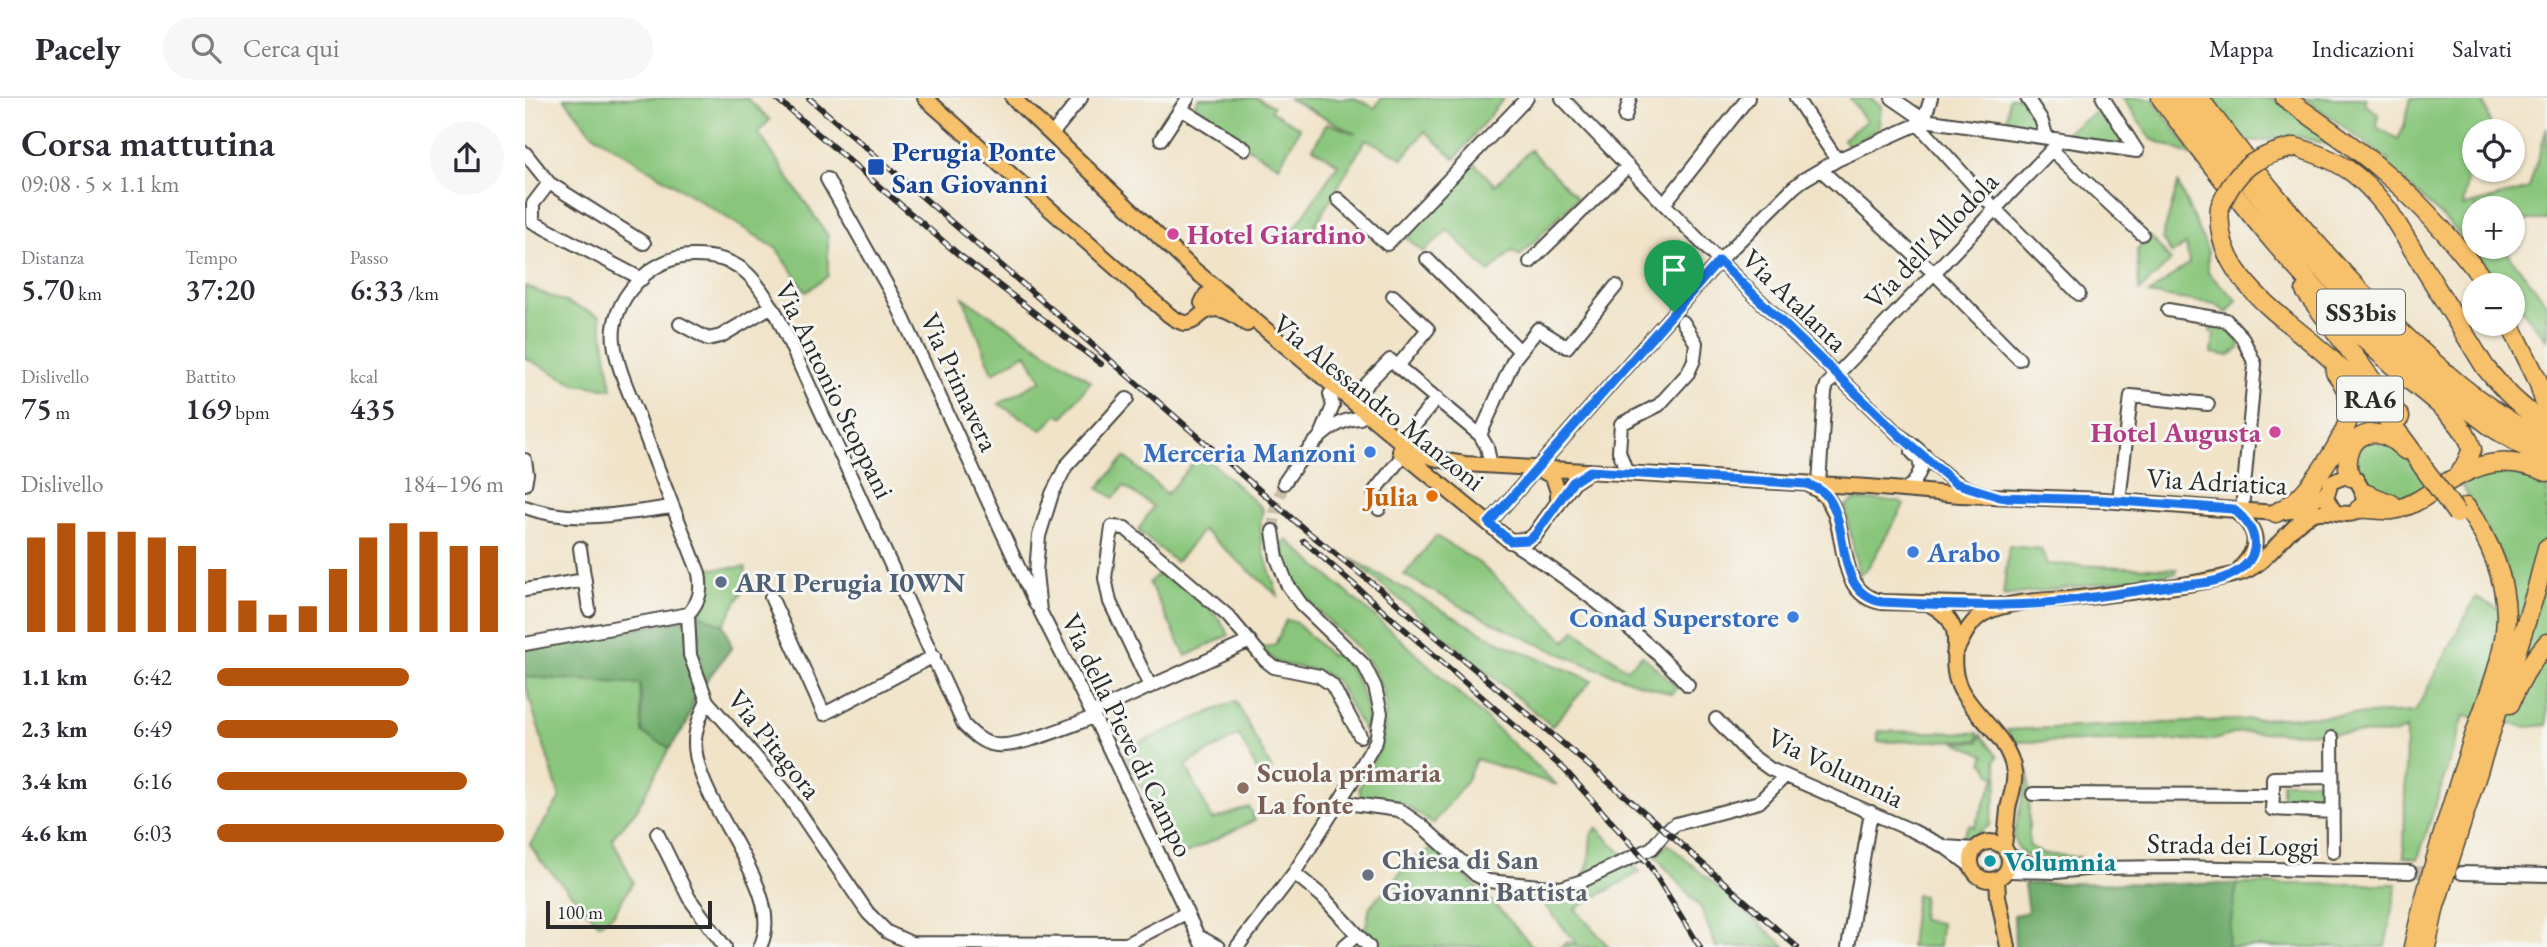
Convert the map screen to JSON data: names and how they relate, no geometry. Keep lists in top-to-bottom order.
{
  "streets": {
    "highway": ["SS3bis", "RA6"],
    "main road": ["Via Alessandro Manzoni", "Via Adriatica", "Via Volumnia"],
    "street": [
      "Via dell'Allodola",
      "Via Atalanta",
      "Via Primavera",
      "Via Antonio Stoppani",
      "Via della Pieve di Campo",
      "Via Pitagora",
      "Strada dei Loggi"
    ]
  },
  "crossings": [
    ["Via dell'Allodola", "Via Atalanta"],
    ["Via Atalanta", "Via Adriatica"],
    ["Via Primavera", "Via della Pieve di Campo"],
    ["Via Antonio Stoppani", "Via della Pieve di Campo"],
    ["Via Antonio Stoppani", "Via Pitagora"],
    ["Via Alessandro Manzoni", "Via Adriatica"],
    ["Via Volumnia", "Strada dei Loggi"]
  ],
  "places": {
    "transit": ["Perugia Ponte San Giovanni"],
    "other": [
      "Hotel Giardino",
      "Hotel Augusta",
      "Merceria Manzoni",
      "Julia",
      "Arabo",
      "ARI Perugia I0WN",
      "Conad Superstore",
      "Scuola primaria La fonte",
      "Volumnia",
      "Chiesa di San Giovanni Battista"
    ]
  },
  "scale_bar": "100 m",
  "page": {
    "header": "Pacely",
    "search": "Cerca qui",
    "nav": ["Mappa", "Indicazioni", "Salvati"],
    "heading": ["Corsa mattutina", "09:08 · 5 × 1.1 km"],
    "map_buttons": ["+", "−"],
    "stats": [
      ["Distanza", "5.70 km"],
      ["Tempo", "37:20"],
      ["Passo", "6:33 /km"],
      ["Dislivello", "75 m"],
      ["Battito", "169 bpm"],
      ["kcal", "435"]
    ],
    "chart": ["Dislivello", "184–196 m"],
    "list": [
      {
        "name": "1.1 km",
        "note": "6:42"
      },
      {
        "name": "2.3 km",
        "note": "6:49"
      },
      {
        "name": "3.4 km",
        "note": "6:16"
      },
      {
        "name": "4.6 km",
        "note": "6:03"
      }
    ],
    "scale": "100 m"
  }
}
